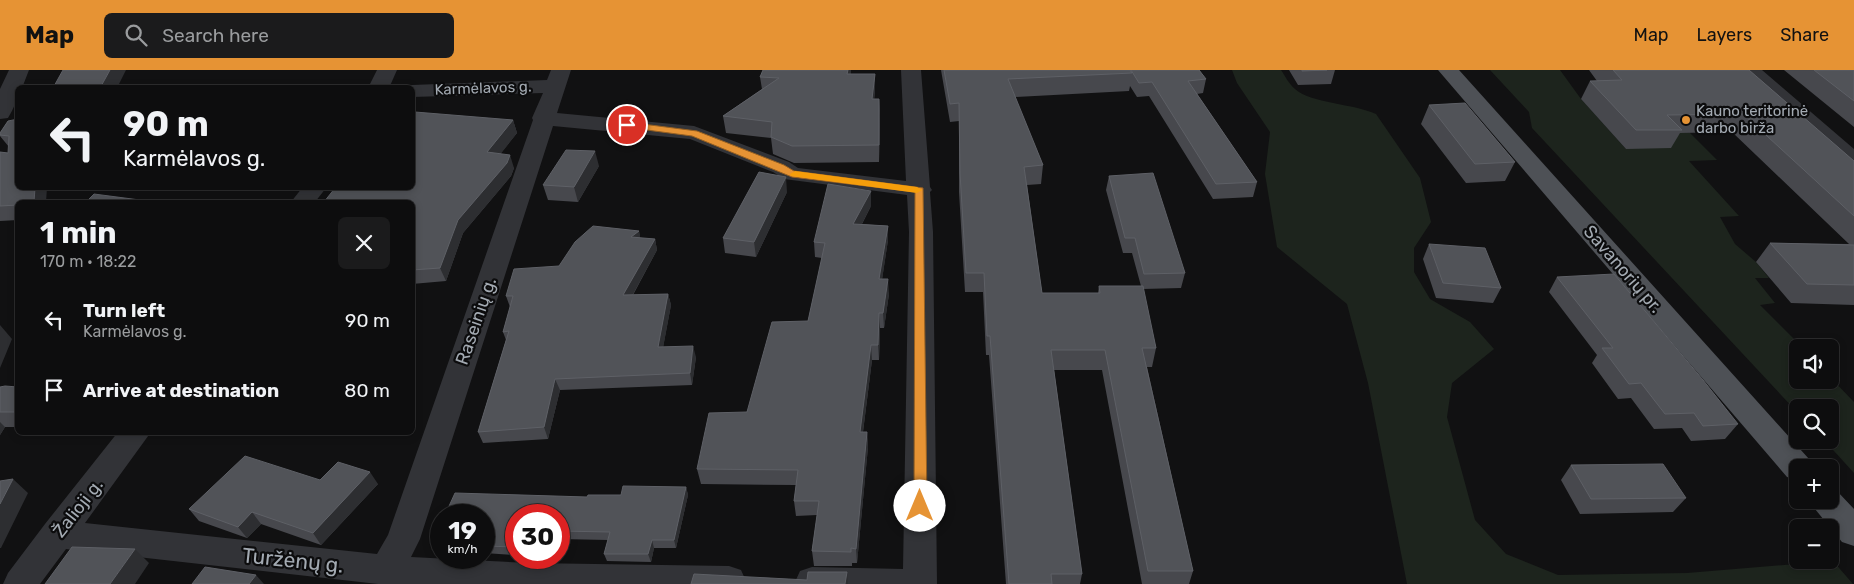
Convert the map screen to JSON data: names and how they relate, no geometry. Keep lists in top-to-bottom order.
{
  "streets": {
    "main road": ["Savanorių pr."],
    "street": [
      "Karmėlavos g.",
      "Raseinių g.",
      "Žalioji g.",
      "Turžėnų g."
    ]
  },
  "crossings": [
    ["Karmėlavos g.", "Raseinių g."],
    ["Raseinių g.", "Turžėnų g."],
    ["Žalioji g.", "Turžėnų g."]
  ],
  "places": ["Kauno teritorinė darbo birža"],
  "page": {
    "header": "Map",
    "search": "Search here",
    "nav": ["Map", "Layers", "Share"],
    "turn": ["90 m", "Karmėlavos g."],
    "heading": ["1 min", "170 m · 18:22"],
    "list": [
      {
        "name": "Turn left",
        "note": "Karmėlavos g.",
        "value": "90 m"
      },
      {
        "name": "Arrive at destination",
        "value": "80 m"
      }
    ],
    "map_buttons": ["+", "−"],
    "speed": "19 km/h",
    "limit": "30"
  }
}
